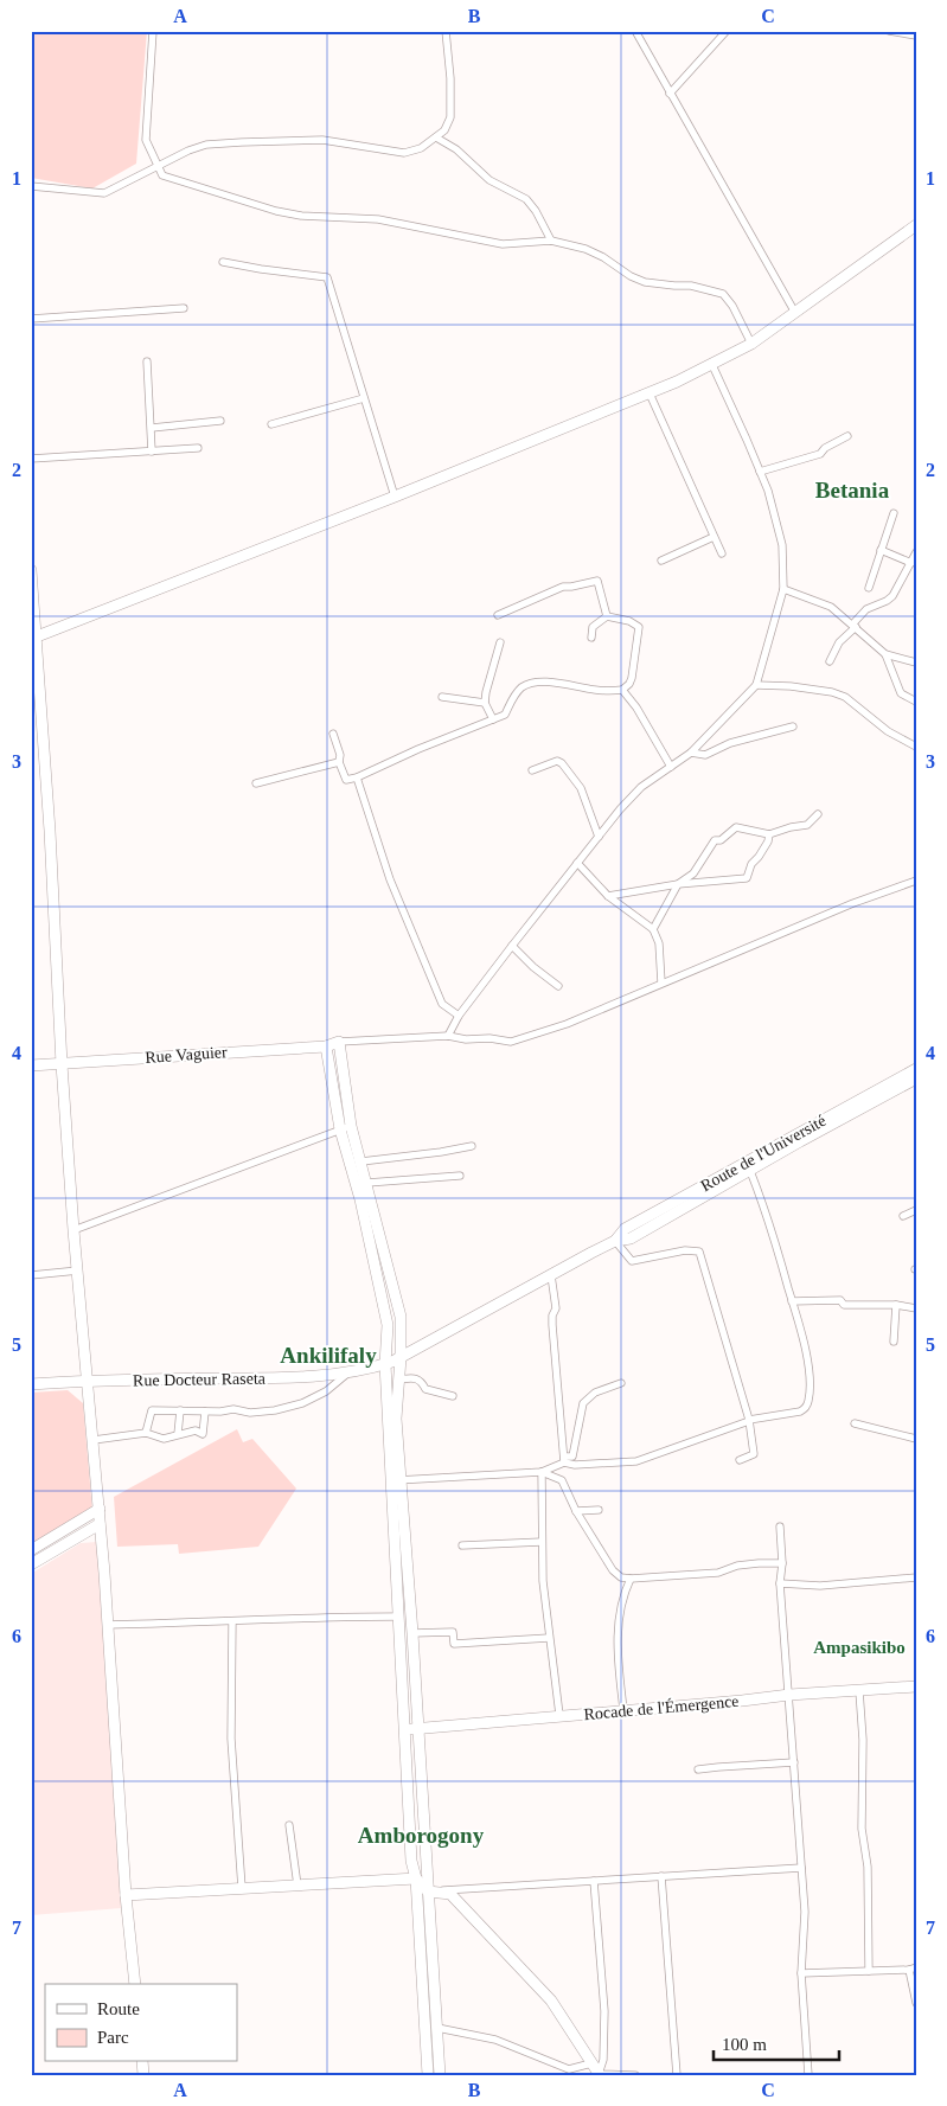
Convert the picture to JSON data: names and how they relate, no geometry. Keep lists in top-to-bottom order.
{
  "streets": {
    "street": [
      "Rue Vaguier",
      "Route de l'Université",
      "Rue Docteur Raseta",
      "Rocade de l'Émergence"
    ]
  },
  "crossings": [
    ["Route de l'Université", "Rue Docteur Raseta"]
  ],
  "districts": [
    "Betania",
    "Ankilifaly",
    "Ampasikibo",
    "Amborogony"
  ],
  "legend": ["Route", "Parc"],
  "scale_bar": "100 m",
  "grid": {
    "columns": ["A", "B", "C"],
    "rows": [
      "1",
      "2",
      "3",
      "4",
      "5",
      "6",
      "7"
    ]
  }
}
